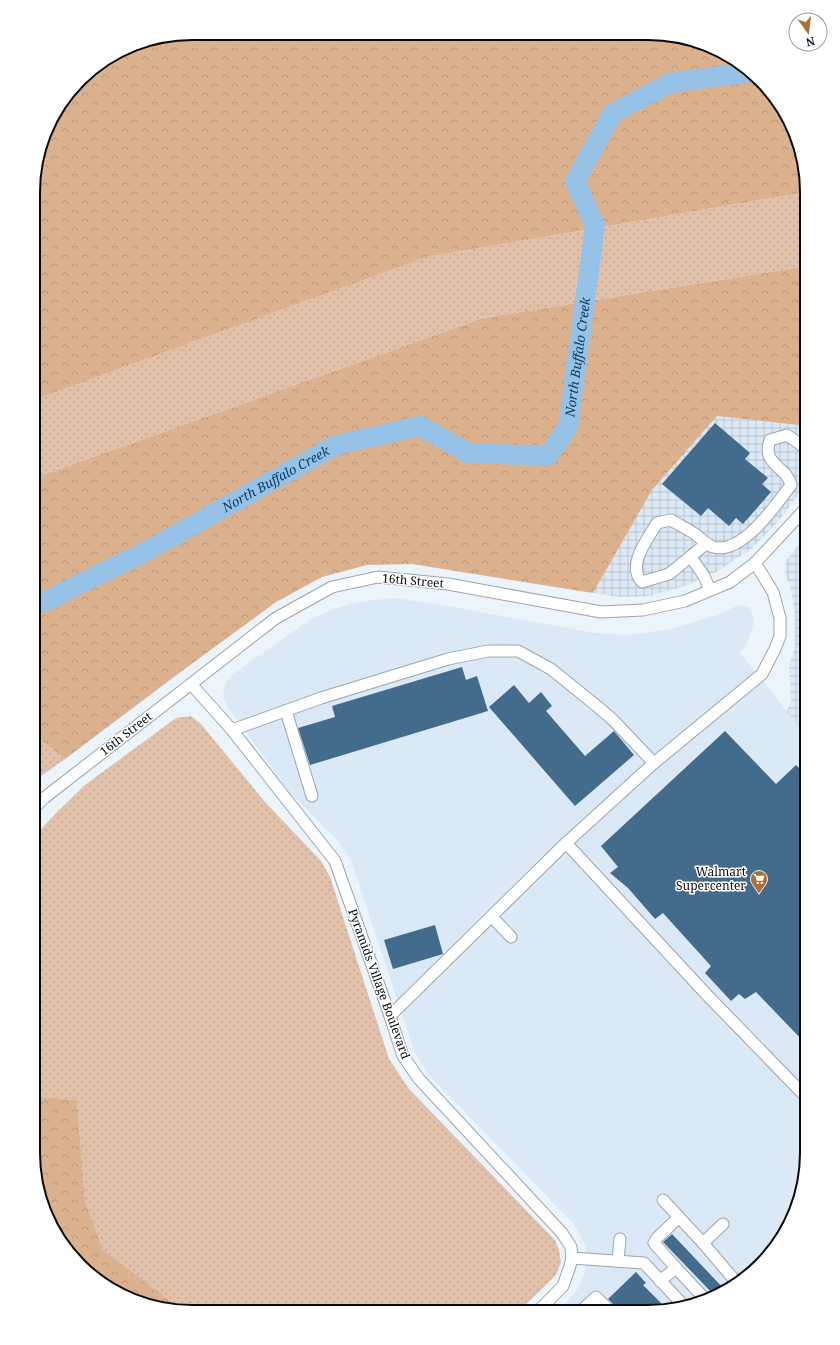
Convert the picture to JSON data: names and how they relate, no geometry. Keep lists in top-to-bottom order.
{
  "streets": {
    "street": ["16th Street", "Pyramids Village Boulevard"]
  },
  "crossings": [
    ["16th Street", "Pyramids Village Boulevard"]
  ],
  "water": ["North Buffalo Creek"],
  "places": {
    "supermarket": ["Walmart Supercenter"]
  },
  "north": "bottom"
}
